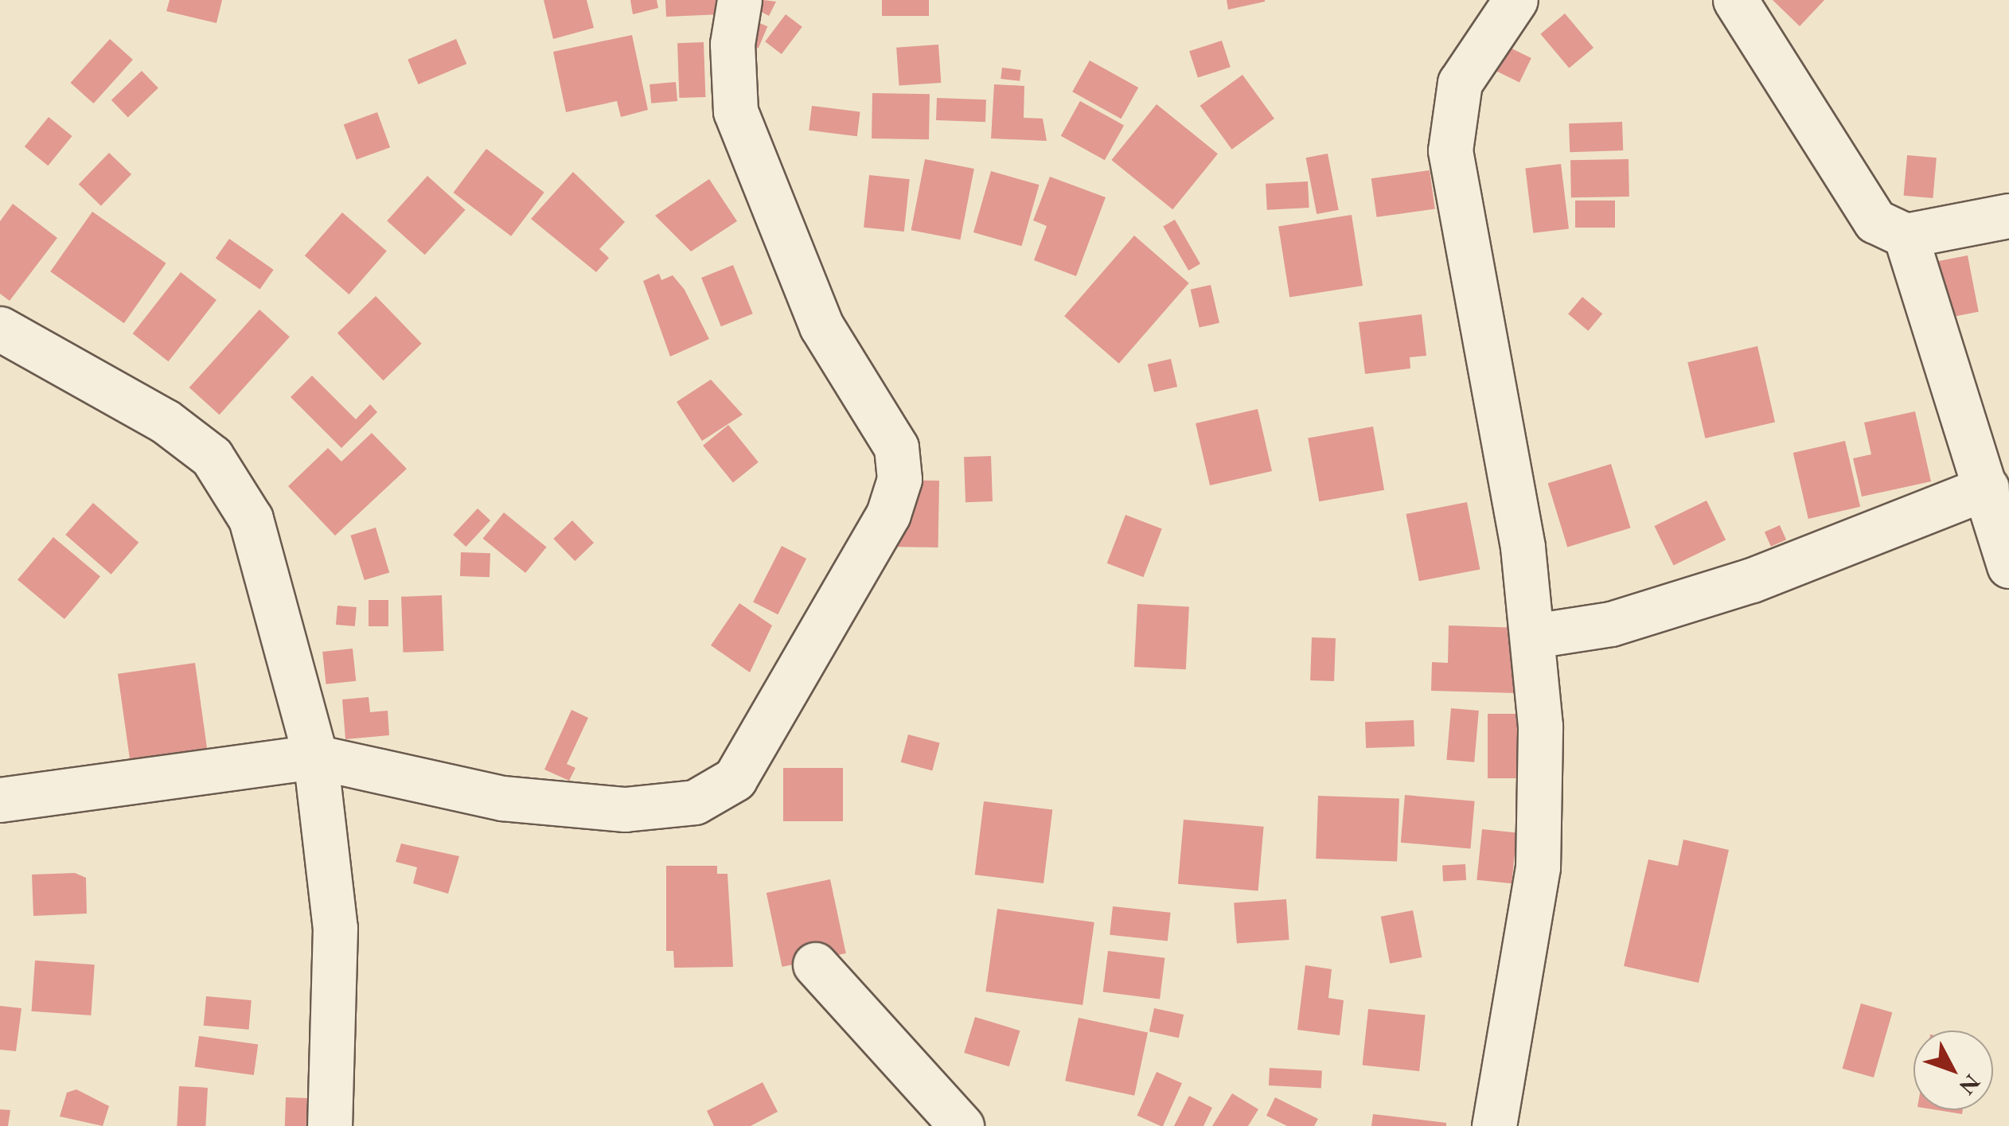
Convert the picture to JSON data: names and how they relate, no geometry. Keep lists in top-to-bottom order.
{
  "north": "bottom right"
}
